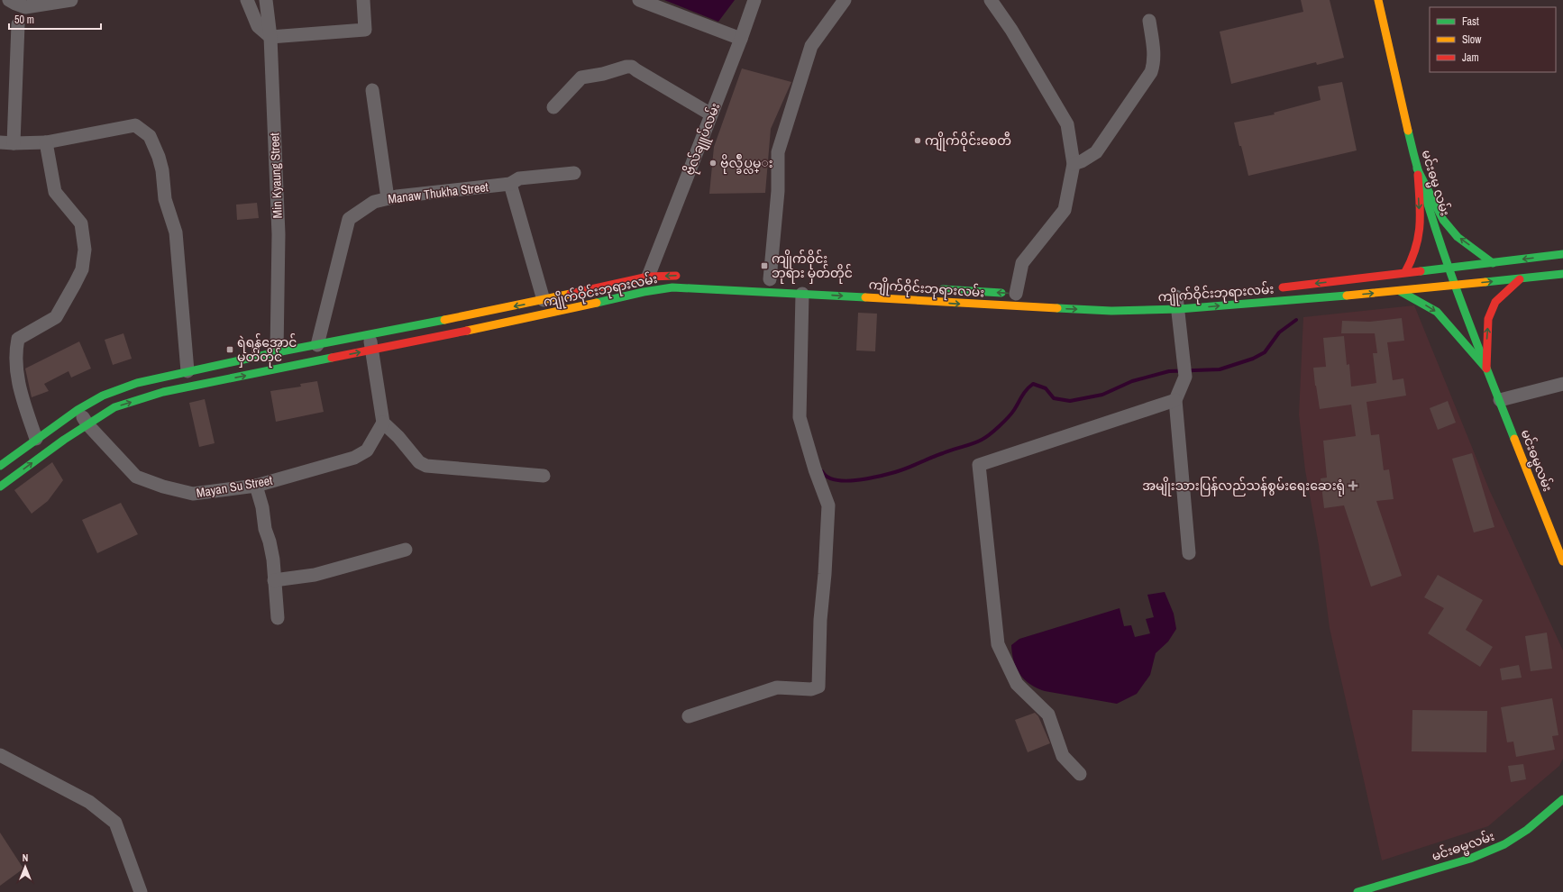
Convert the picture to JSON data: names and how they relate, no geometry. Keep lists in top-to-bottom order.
{
  "streets": {
    "main road": ["မင်းဓမ္မ လမ်း", "ကျိုက်ဝိုင်းဘုရားလမ်း", "မင်းဓမ္မလမ်း"],
    "street": [
      "ဗိုလ်ချူပ်လမ်း",
      "Min Kyaung Street",
      "Manaw Thukha Street",
      "Mayan Su Street"
    ]
  },
  "crossings": [
    ["ဗိုလ်ချူပ်လမ်း", "ကျိုက်ဝိုင်းဘုရားလမ်း"],
    ["Min Kyaung Street", "ကျိုက်ဝိုင်းဘုရားလမ်း"],
    ["မင်းဓမ္မ လမ်း", "ကျိုက်ဝိုင်းဘုရားလမ်း"],
    ["မင်းဓမ္မ လမ်း", "မင်းဓမ္မလမ်း"],
    ["Manaw Thukha Street", "ကျိုက်ဝိုင်းဘုရားလမ်း"],
    ["ကျိုက်ဝိုင်းဘုရားလမ်း", "Mayan Su Street"]
  ],
  "places": {
    "other": ["ကျိုက်ဝိုင်းစေတီ", "ဗိုလ္ခ်ဳပ္လမ္း"],
    "transit": ["ကျိုက်ဝိုင်း ဘုရား မှတ်တိုင်", "ရဲရန်အောင် မှတ်တိုင်"],
    "health": ["အမျိုးသားပြန်လည်သန်စွမ်းရေးဆေးရုံ"]
  },
  "legend": ["Fast", "Slow", "Jam"],
  "scale_bar": "50 m",
  "north": "top"
}
